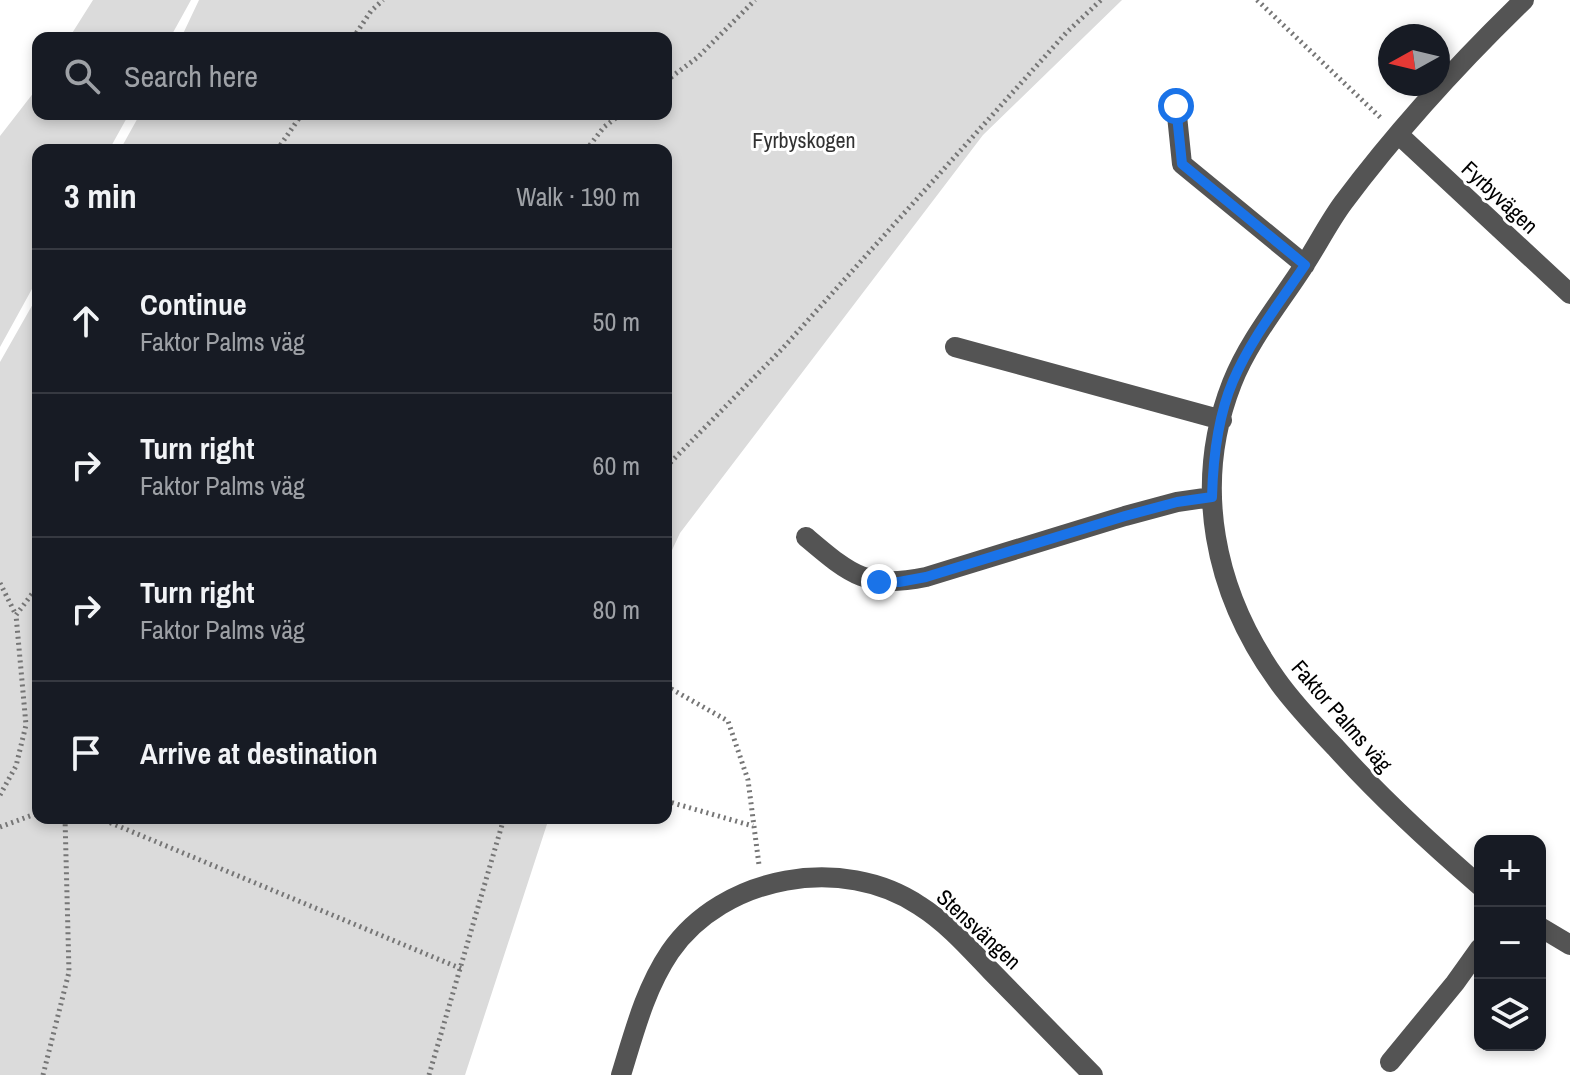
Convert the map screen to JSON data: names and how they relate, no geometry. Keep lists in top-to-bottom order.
{
  "streets": {
    "street": ["Fyrbyvägen", "Faktor Palms väg", "Stensvängen"]
  },
  "crossings": [
    ["Fyrbyvägen", "Faktor Palms väg"]
  ],
  "parks": ["Fyrbyskogen"],
  "north": "left",
  "page": {
    "search": "Search here",
    "heading": ["3 min", "Walk · 190 m"],
    "list": [
      ["Continue", "Faktor Palms väg", "50 m"],
      ["Turn right", "Faktor Palms väg", "60 m"],
      ["Turn right", "Faktor Palms väg", "80 m"],
      "Arrive at destination"
    ],
    "map_buttons": ["+", "−"]
  }
}
